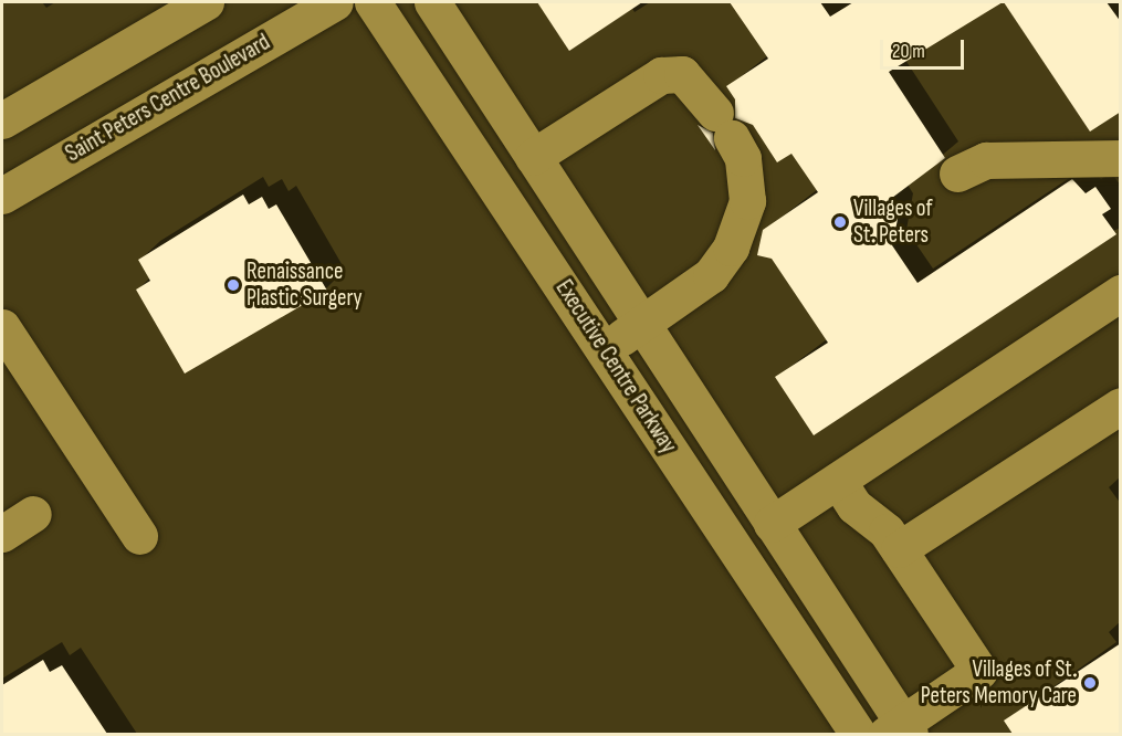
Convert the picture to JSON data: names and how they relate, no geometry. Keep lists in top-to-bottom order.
{
  "streets": {
    "street": ["Saint Peters Centre Boulevard", "Executive Centre Parkway"]
  },
  "places": ["Villages of St. Peters", "Renaissance Plastic Surgery", "Villages of St. Peters Memory Care"],
  "scale_bar": "20 m"
}
